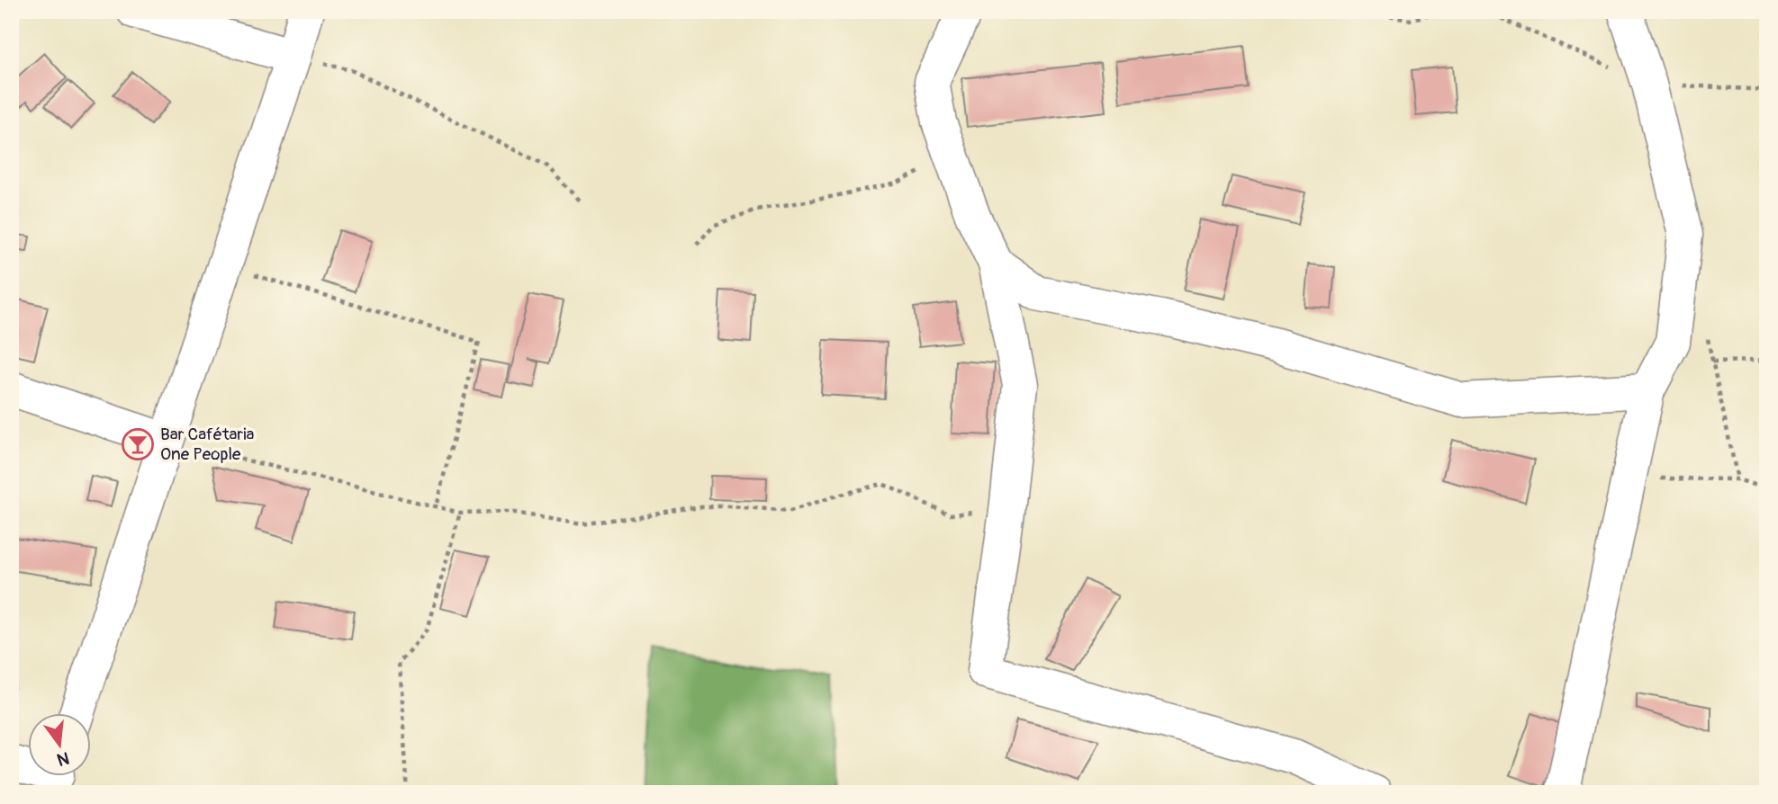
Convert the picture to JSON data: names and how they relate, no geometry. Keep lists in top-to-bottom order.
{
  "places": {
    "bar": ["Bar Cafétaria One People"]
  },
  "north": "bottom"
}
